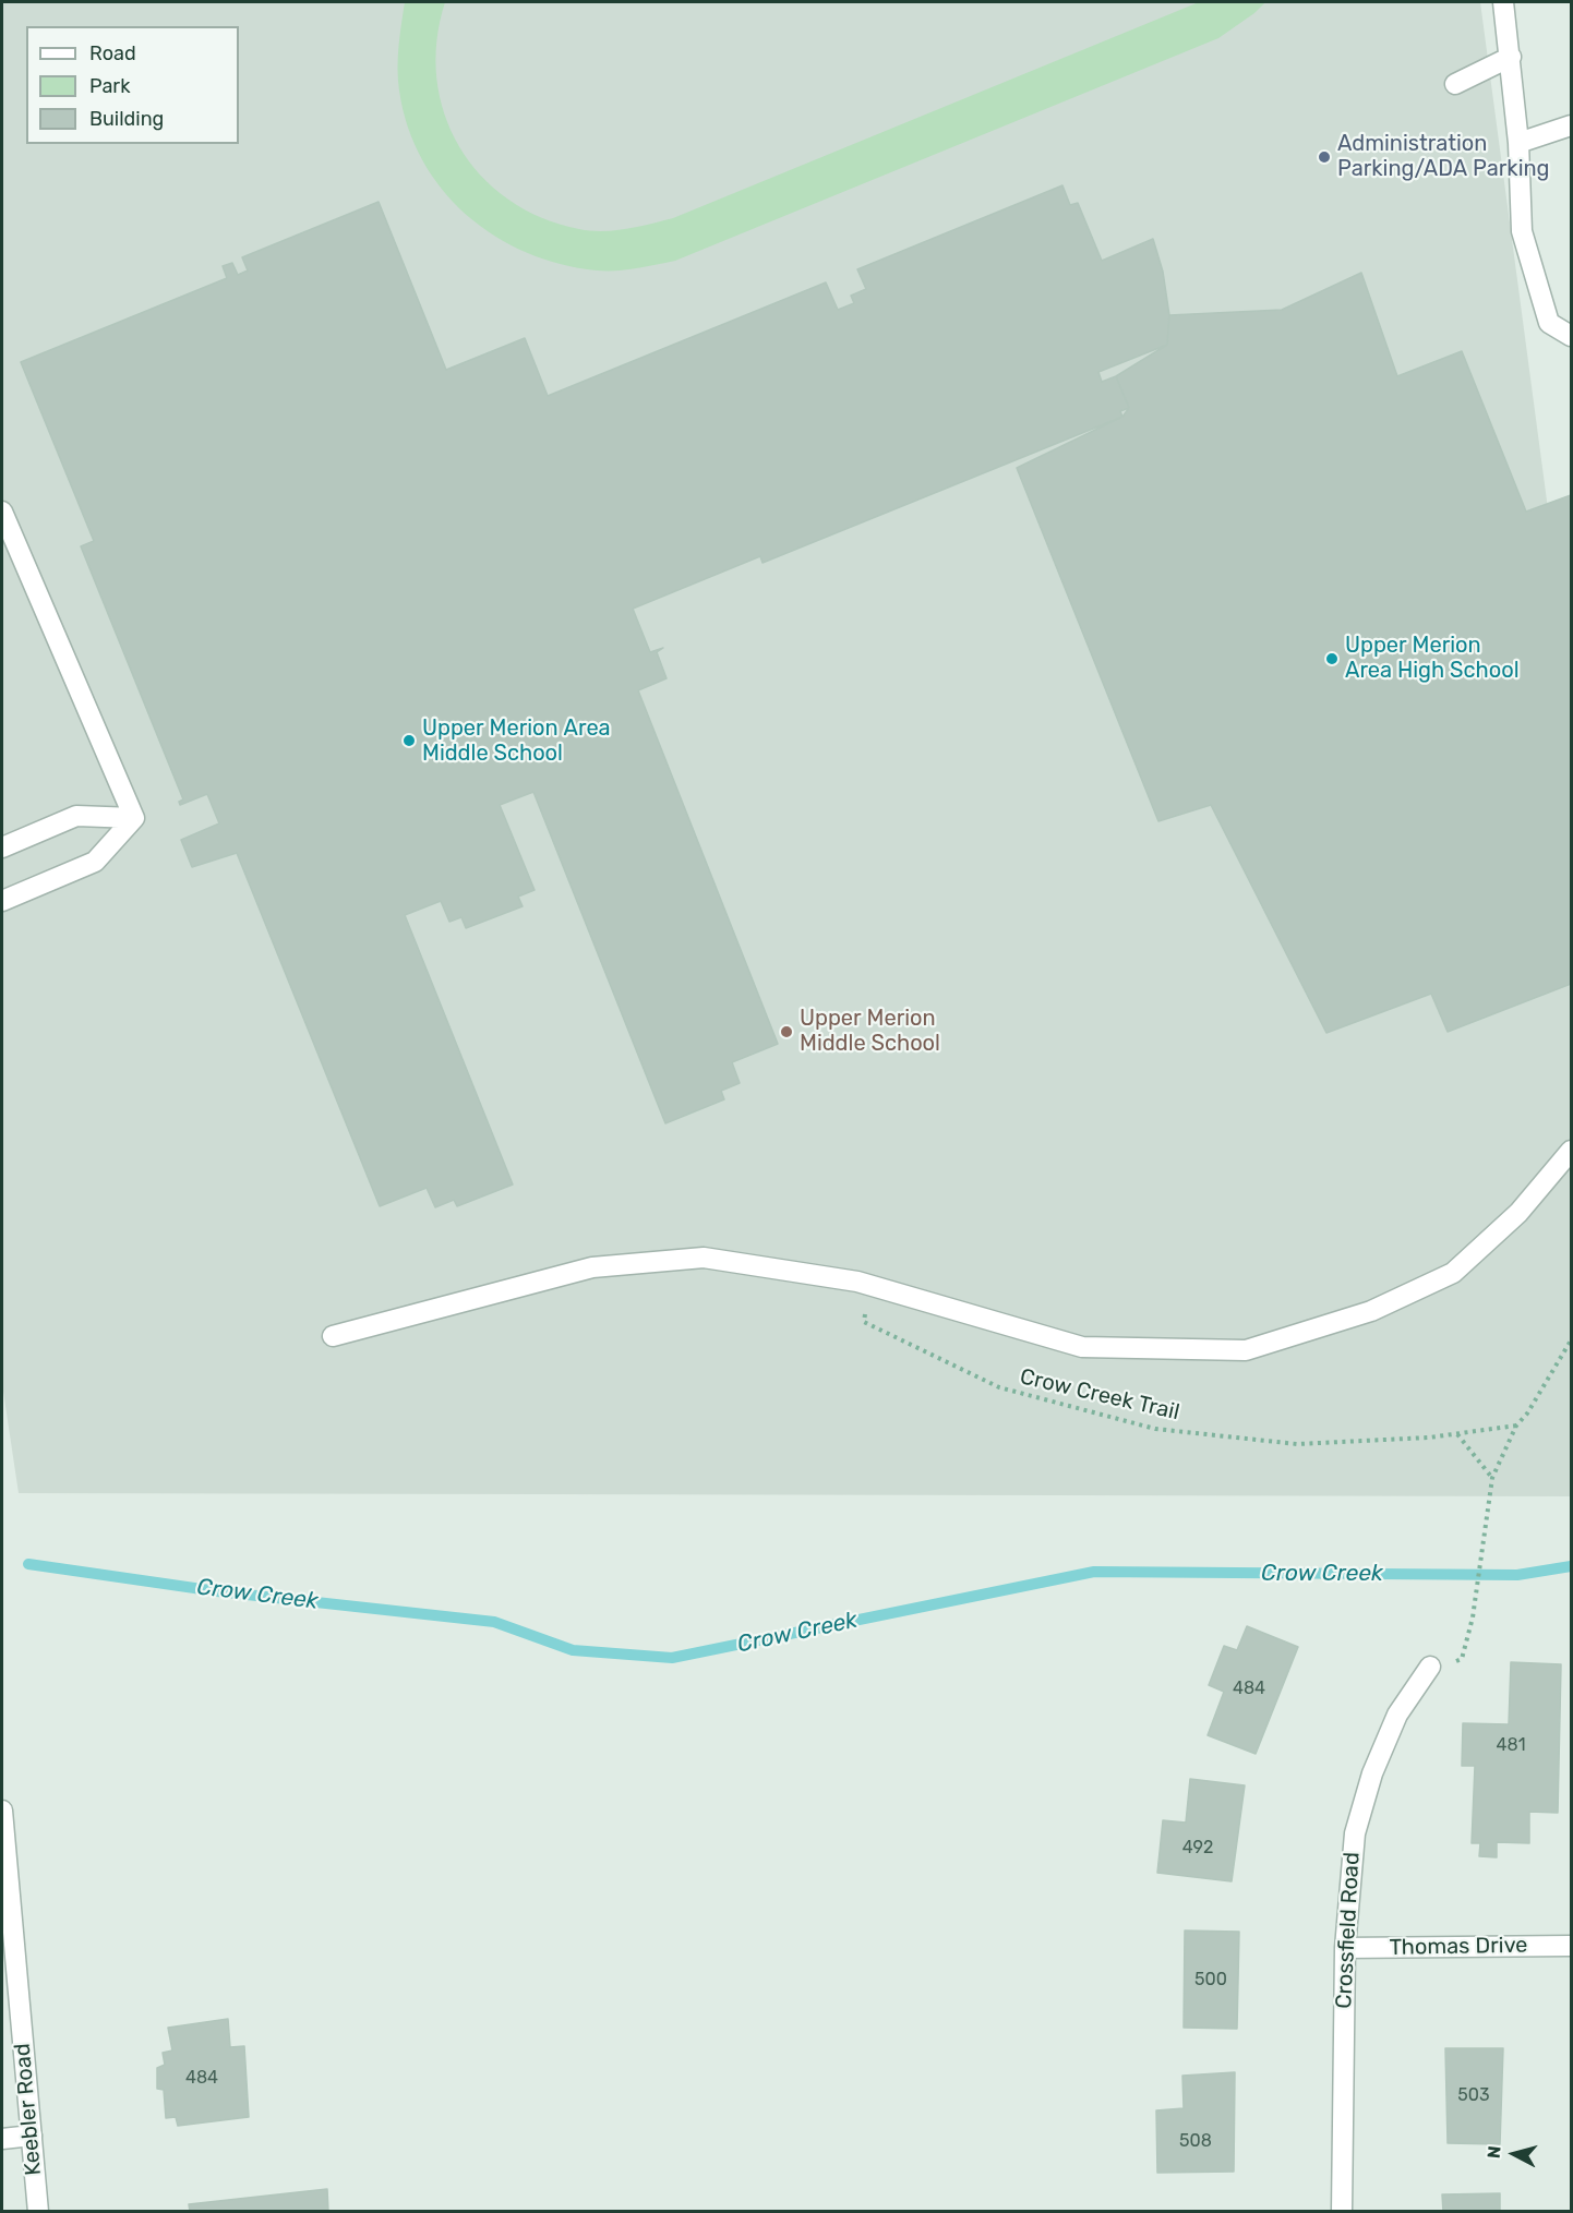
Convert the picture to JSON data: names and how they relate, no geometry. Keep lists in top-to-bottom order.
{
  "streets": {
    "street": ["Crossfield Road", "Thomas Drive", "Keebler Road"],
    "path": ["Crow Creek Trail"]
  },
  "crossings": [
    ["Crossfield Road", "Thomas Drive"]
  ],
  "water": ["Crow Creek"],
  "places": [
    "Administration Parking/ADA Parking",
    "Upper Merion Area High School",
    "Upper Merion Area Middle School",
    "Upper Merion Middle School"
  ],
  "house_numbers": [
    "484",
    "481",
    "492",
    "500",
    "484",
    "503",
    "508"
  ],
  "legend": ["Road", "Park", "Building"],
  "north": "left"
}
